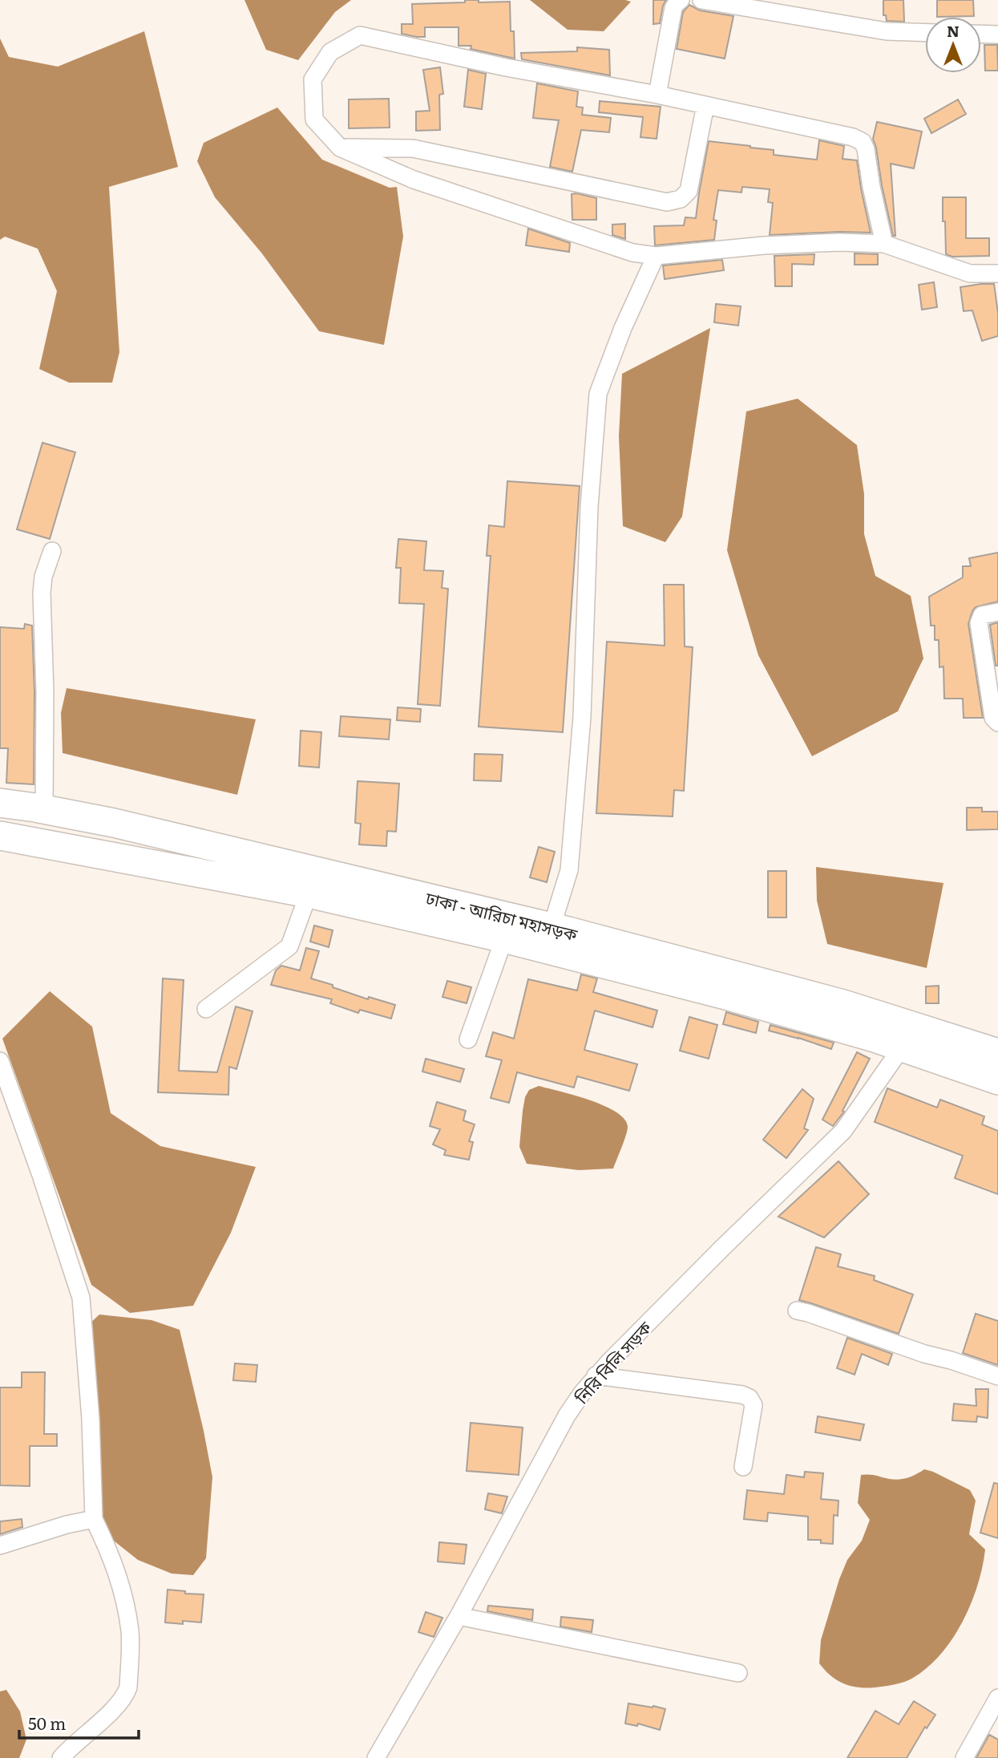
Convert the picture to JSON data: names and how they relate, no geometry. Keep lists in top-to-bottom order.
{
  "streets": {
    "highway": ["ঢাকা - আরিচা মহাসড়ক"],
    "street": ["নিরি বিলি সড়ক"]
  },
  "scale_bar": "50 m",
  "north": "top"
}
